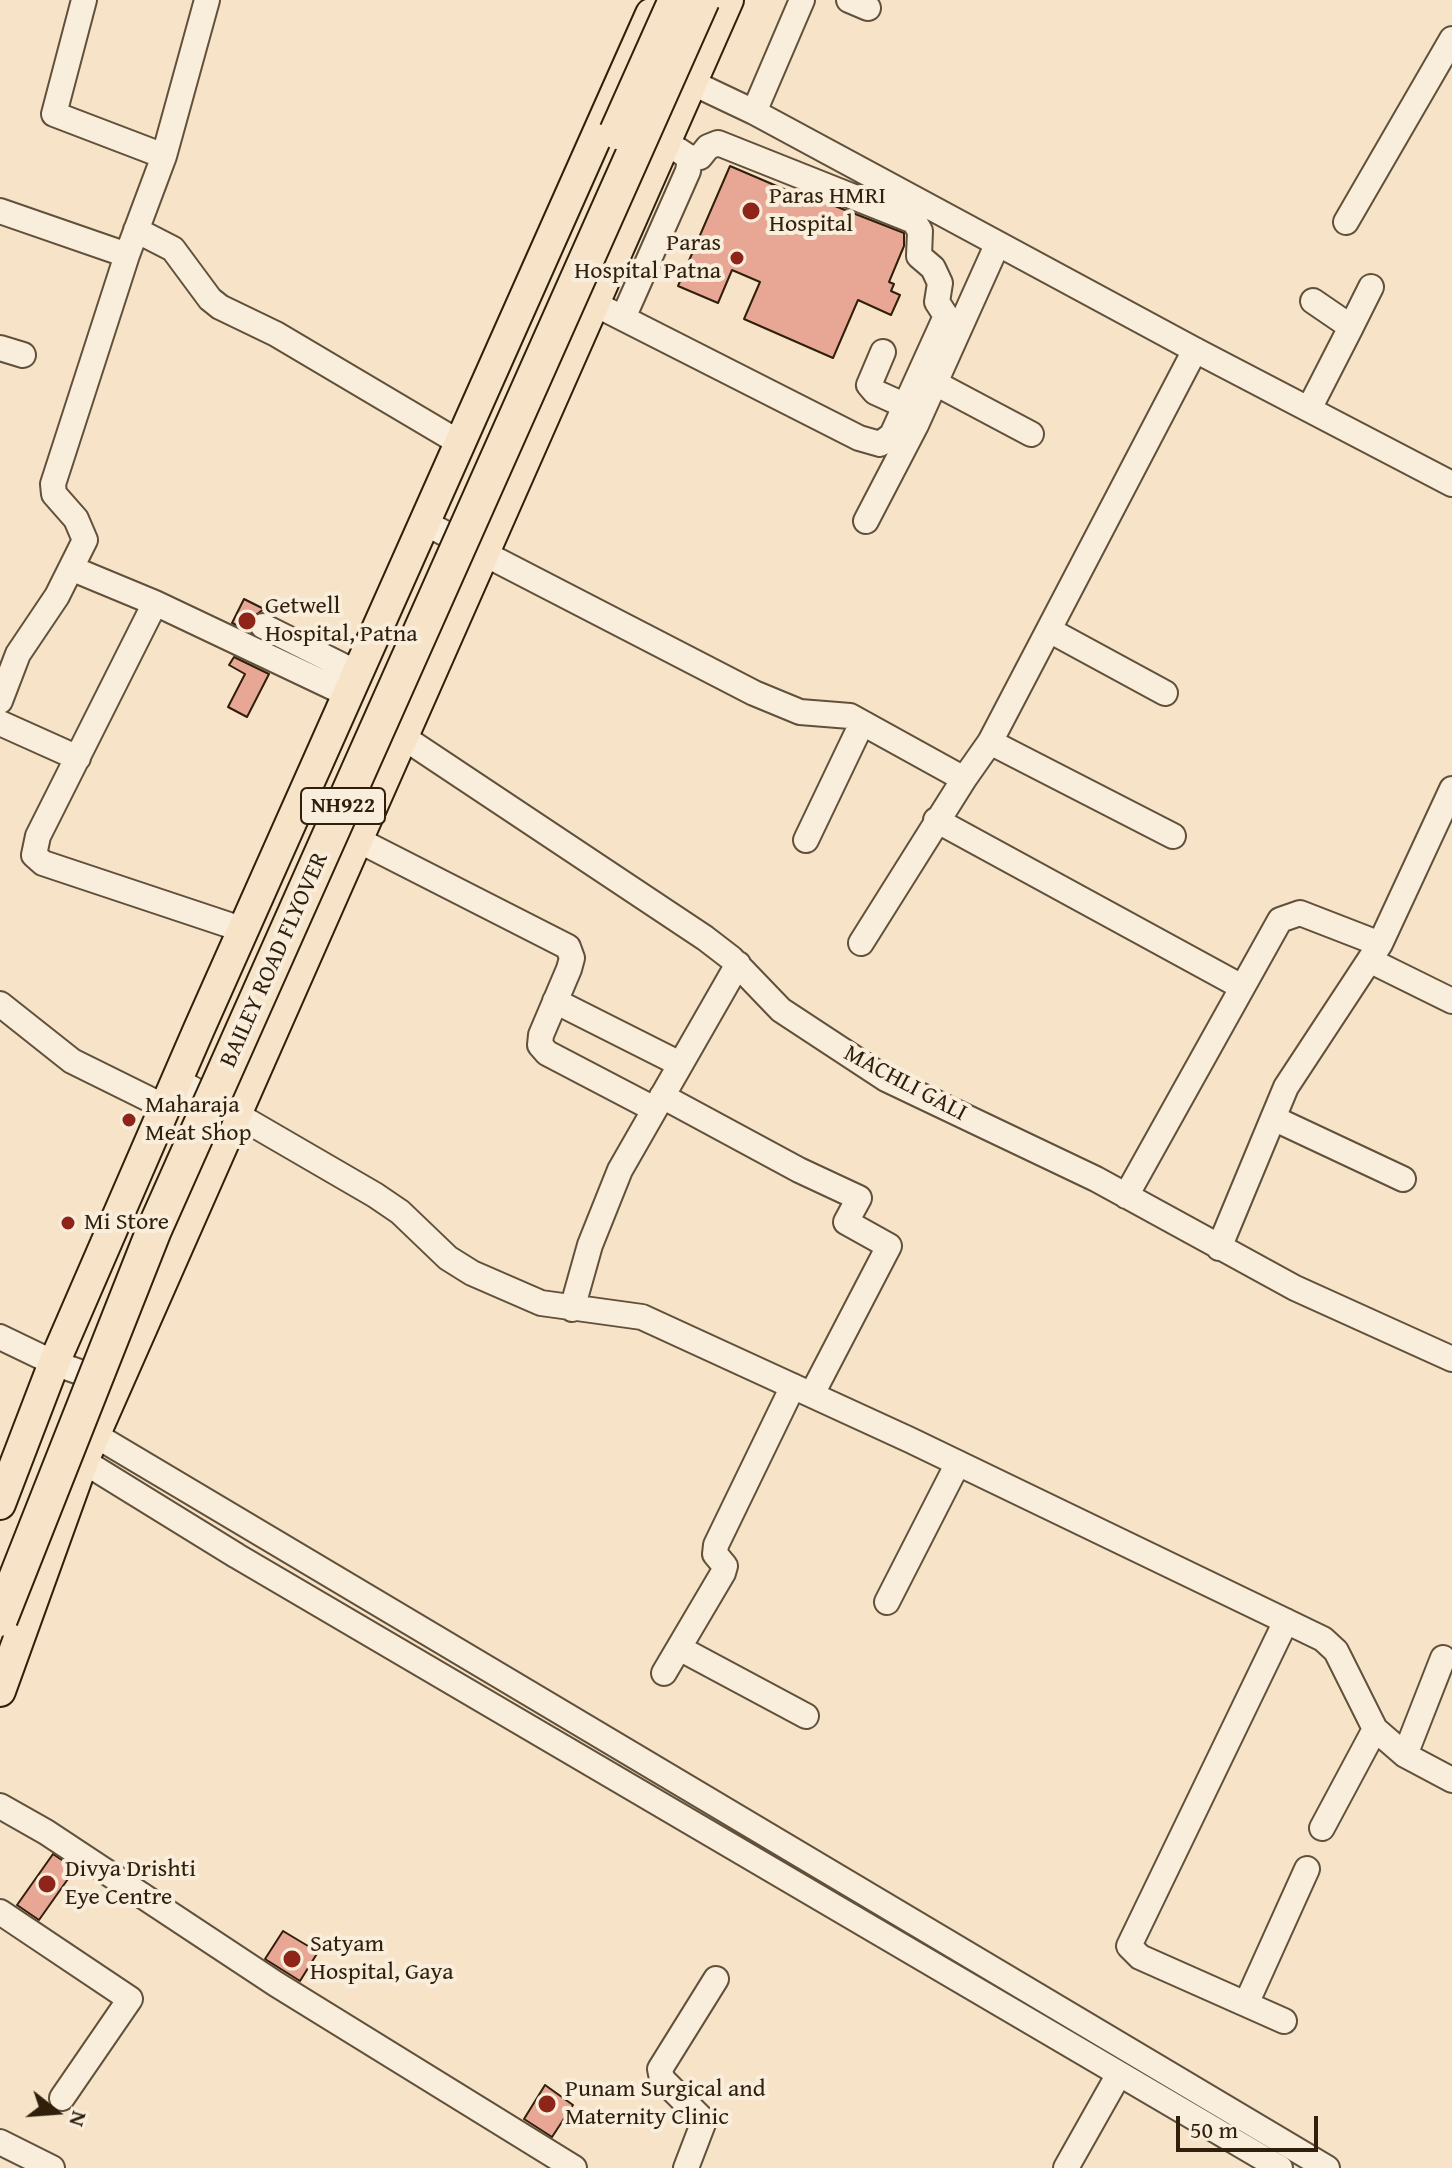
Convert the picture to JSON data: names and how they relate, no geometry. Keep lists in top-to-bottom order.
{
  "streets": {
    "highway": ["NH922", "BAILEY ROAD FLYOVER"],
    "street": ["MACHLI GALI"]
  },
  "places": [
    "Paras HMRI Hospital",
    "Paras Hospital Patna",
    "Getwell Hospital, Patna",
    "Maharaja Meat Shop",
    "Mi Store",
    "Divya Drishti Eye Centre",
    "Satyam Hospital, Gaya",
    "Punam Surgical and Maternity Clinic"
  ],
  "scale_bar": "50 m",
  "north": "right"
}
